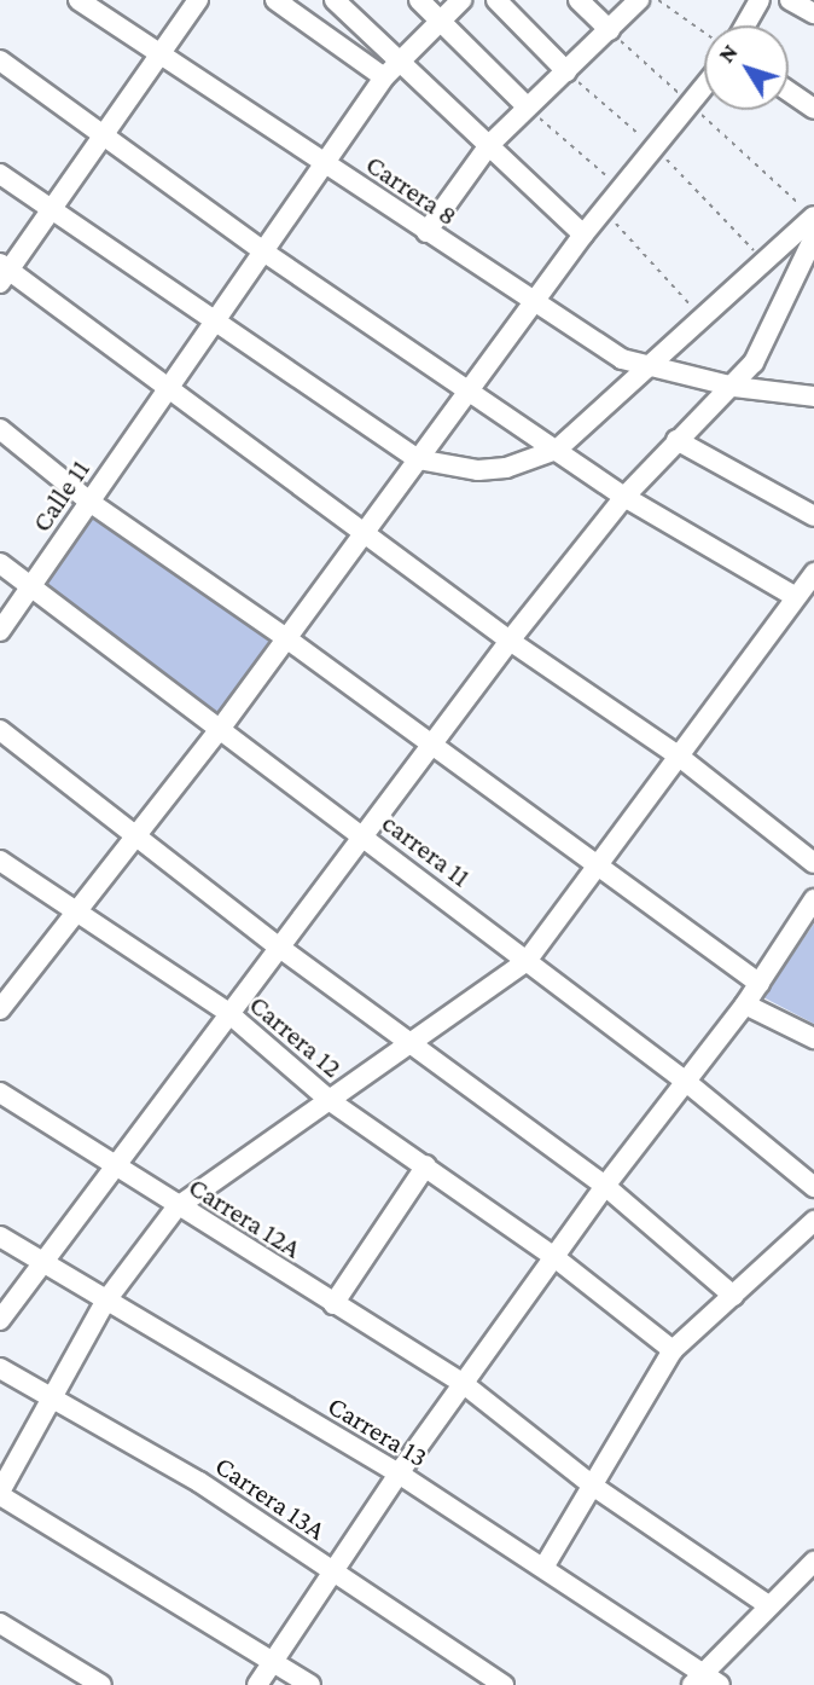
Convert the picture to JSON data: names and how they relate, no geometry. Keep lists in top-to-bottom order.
{
  "streets": {
    "street": [
      "Carrera 8",
      "Calle 11",
      "carrera 11",
      "Carrera 12",
      "Carrera 12A",
      "Carrera 13",
      "Carrera 13A"
    ]
  },
  "crossings": [
    ["Carrera 8", "Calle 11"],
    ["Calle 11", "carrera 11"]
  ],
  "north": "top left"
}
